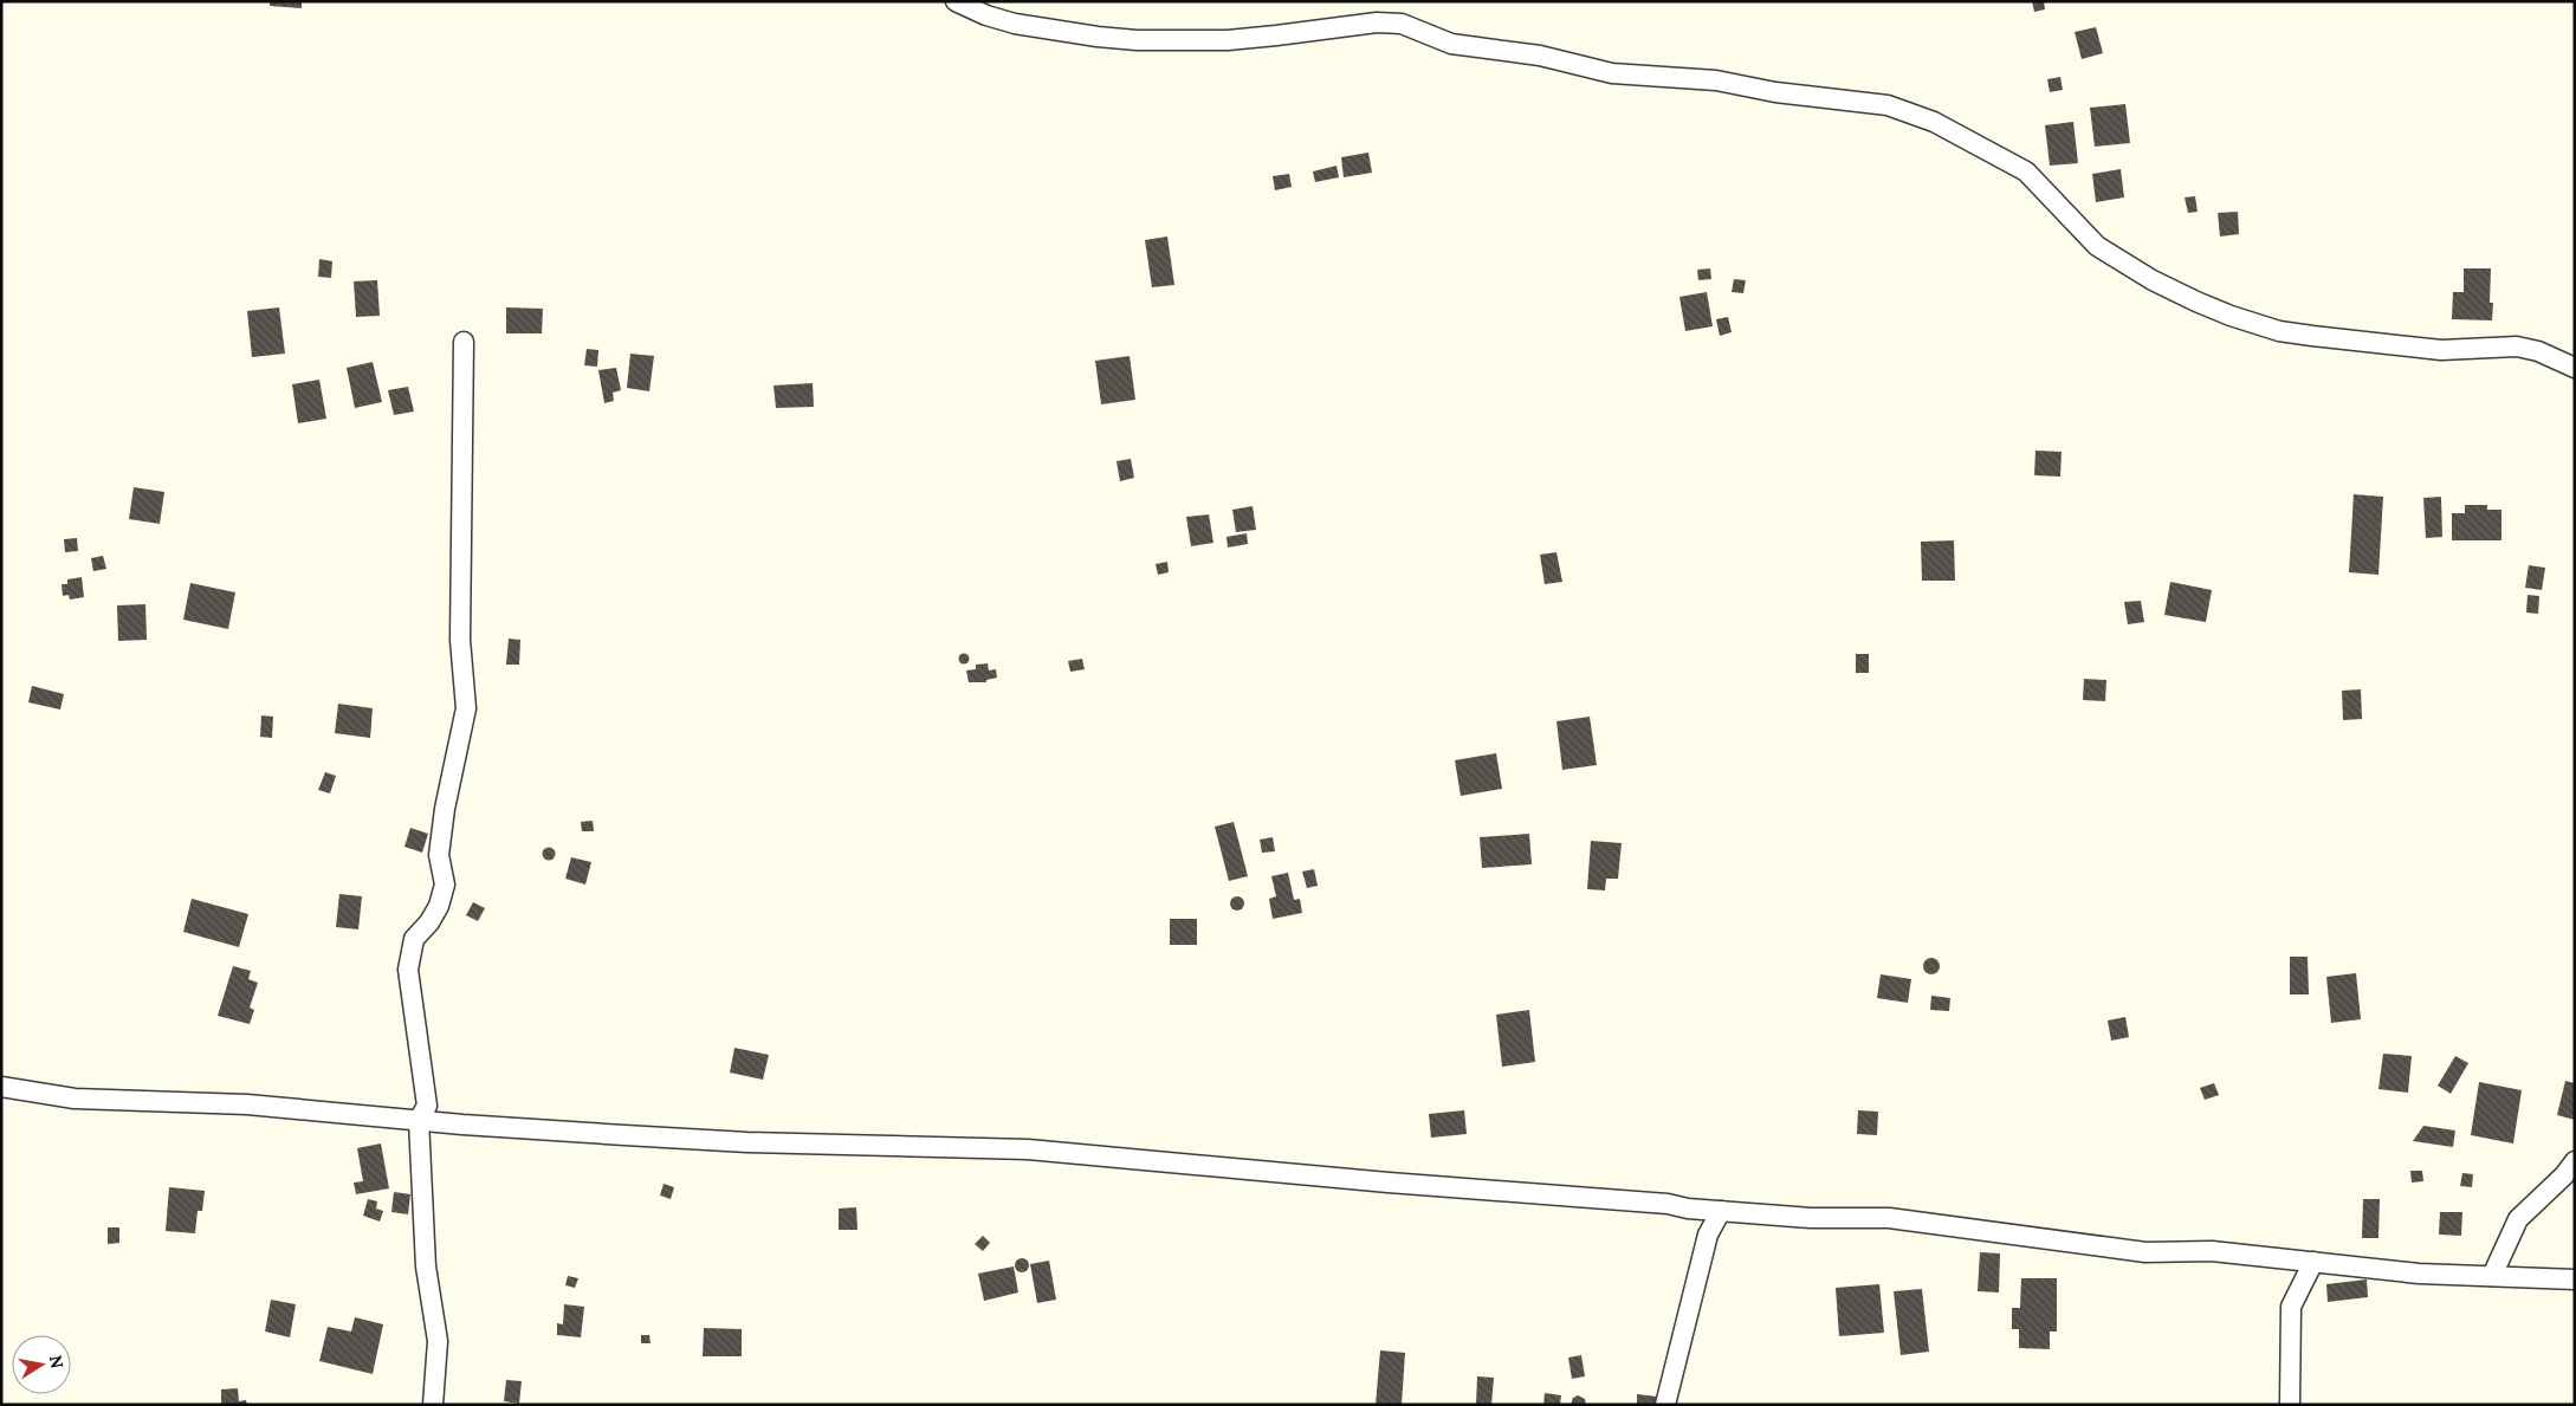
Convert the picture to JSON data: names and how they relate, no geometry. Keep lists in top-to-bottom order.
{
  "north": "right"
}
